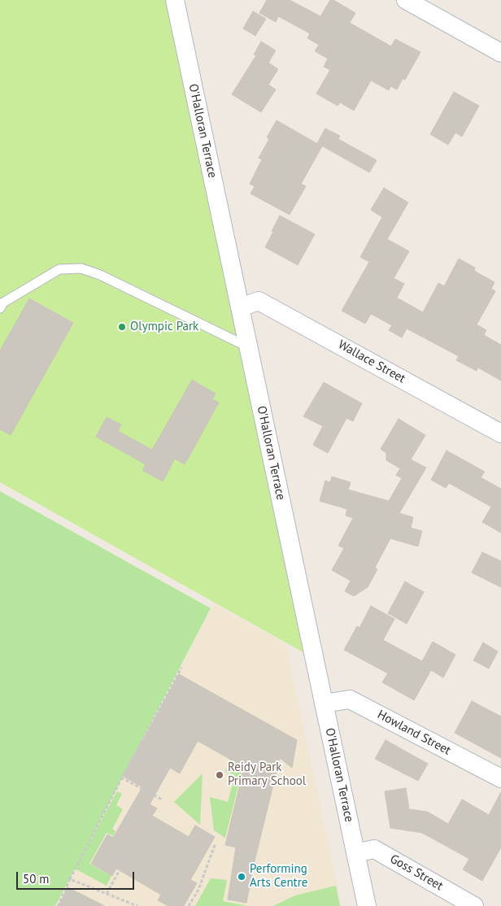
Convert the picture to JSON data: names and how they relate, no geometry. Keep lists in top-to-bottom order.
{
  "streets": {
    "street": [
      "O'Halloran Terrace",
      "Wallace Street",
      "Howland Street",
      "Goss Street"
    ]
  },
  "crossings": [
    ["O'Halloran Terrace", "Wallace Street"],
    ["O'Halloran Terrace", "Howland Street"],
    ["O'Halloran Terrace", "Goss Street"]
  ],
  "places": ["Olympic Park", "Reidy Park Primary School", "Performing Arts Centre"],
  "scale_bar": "50 m"
}
